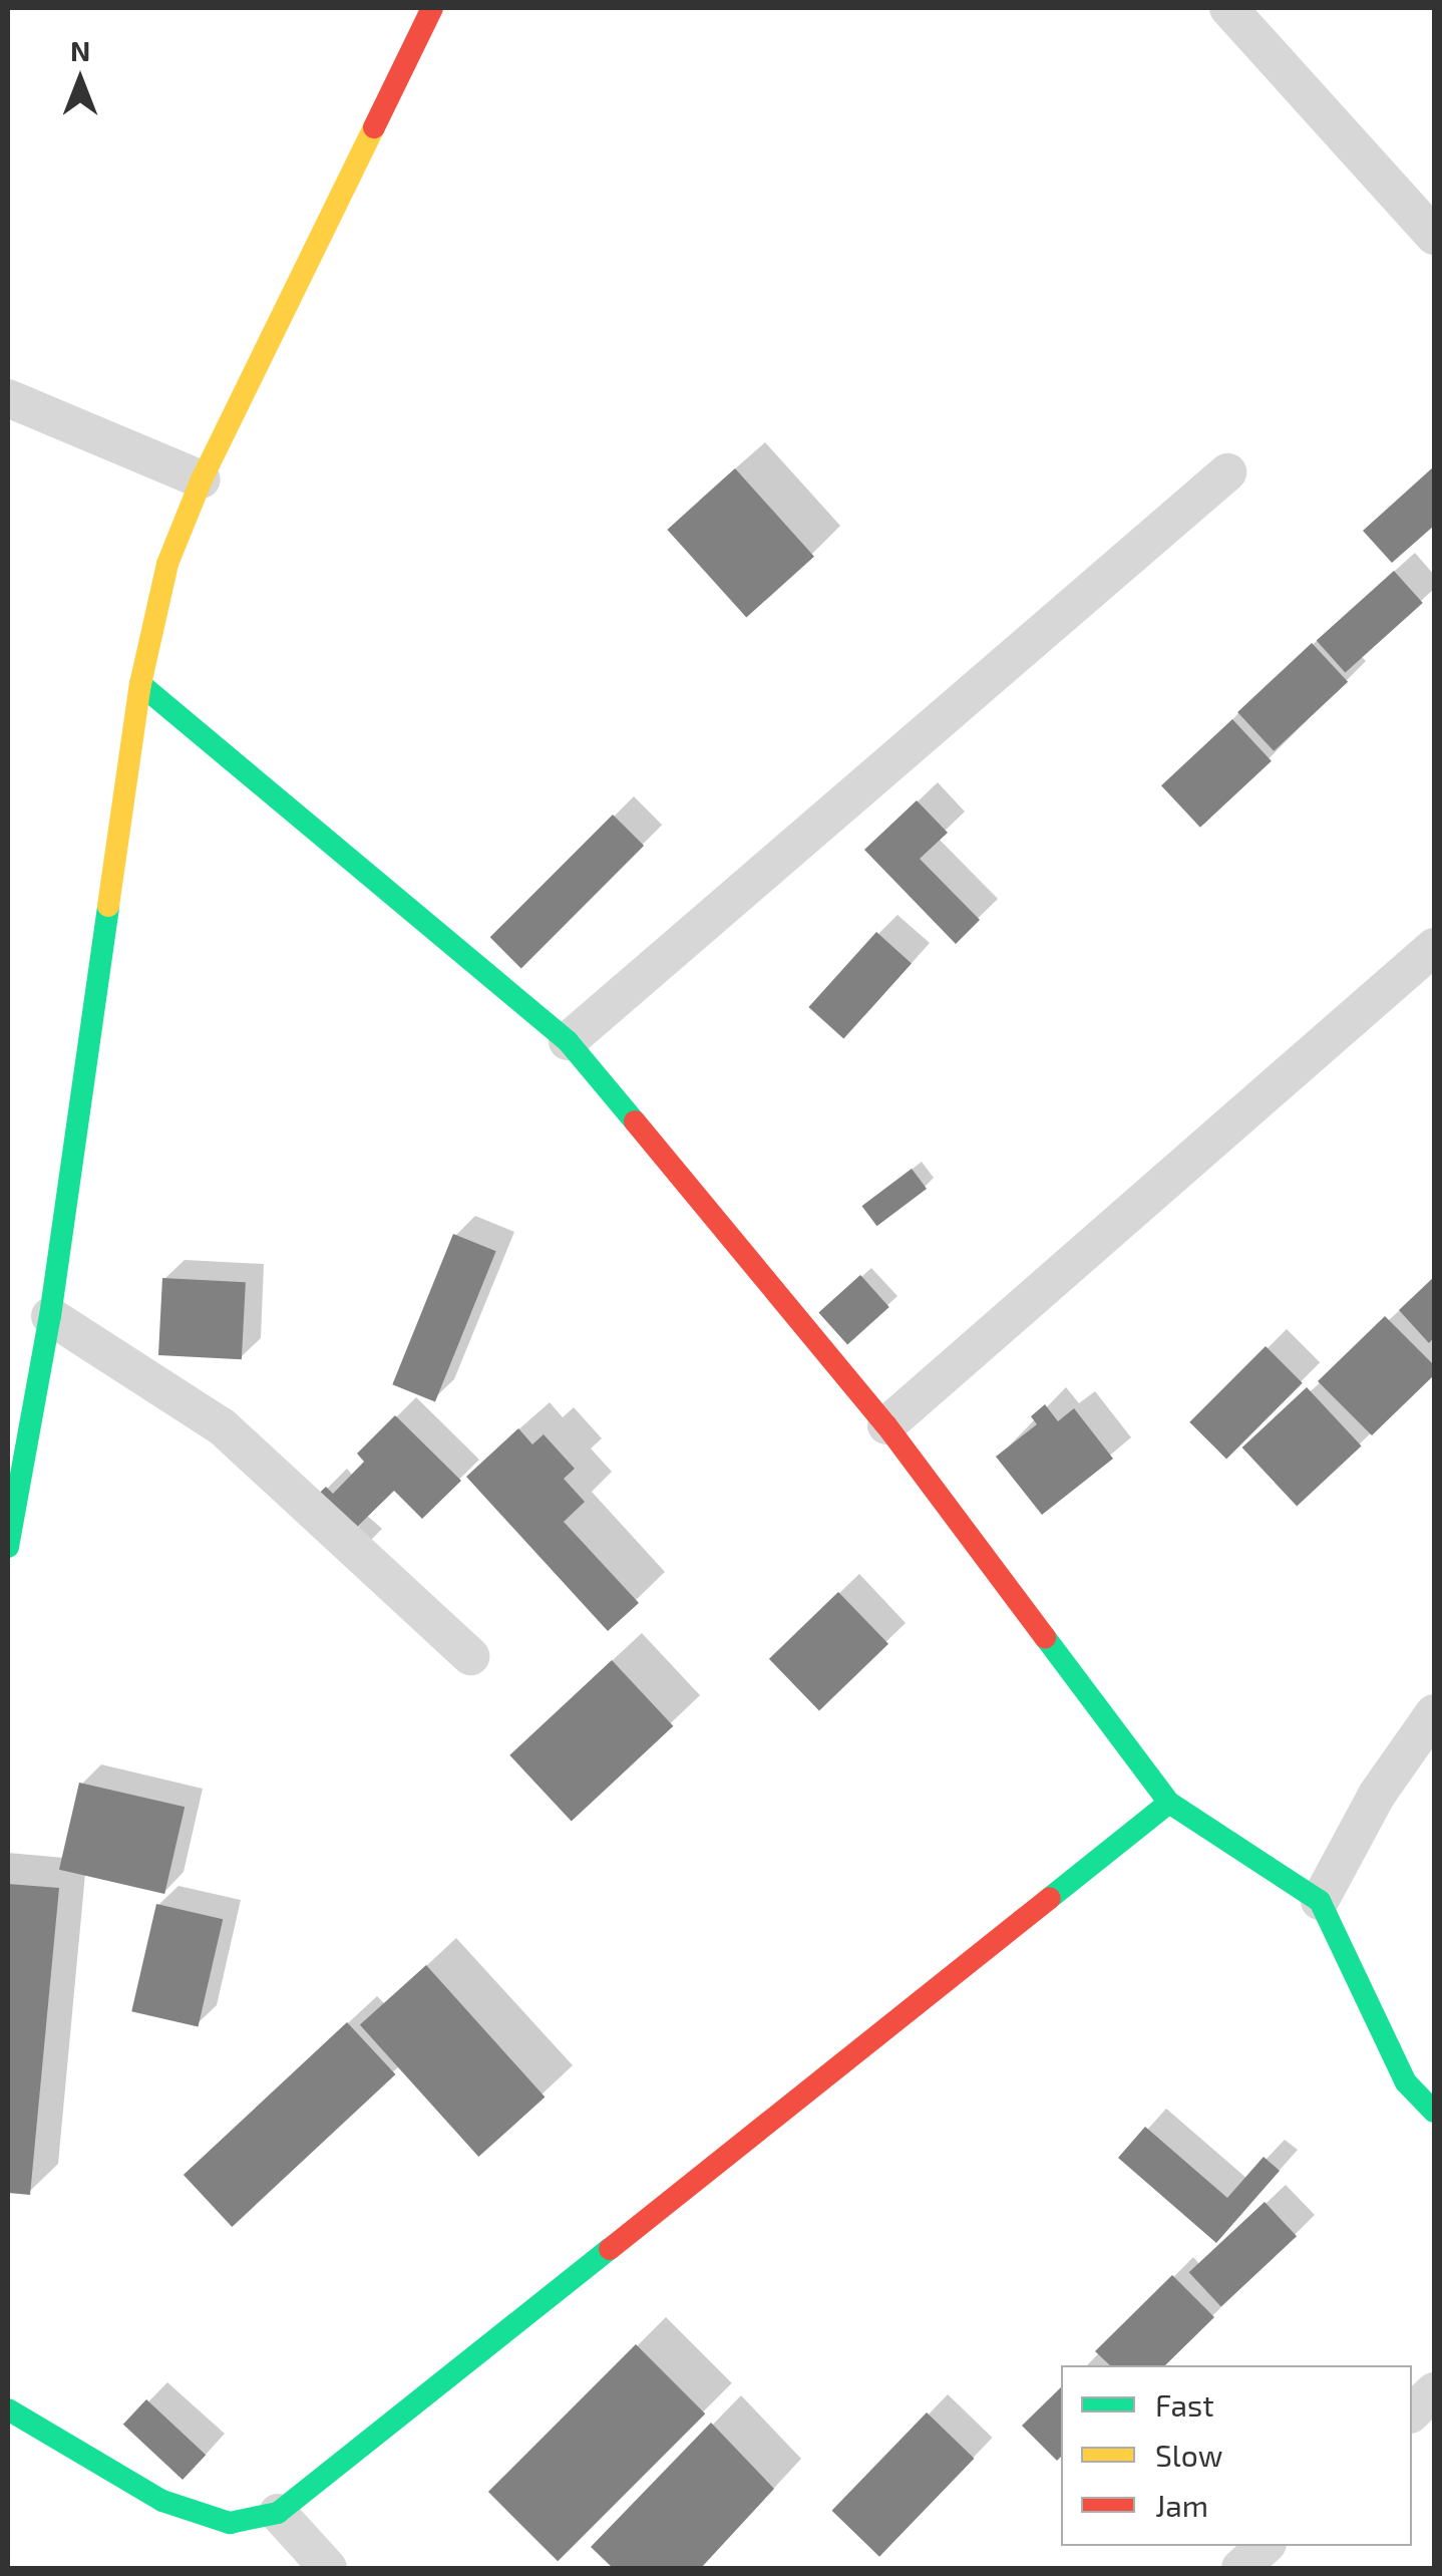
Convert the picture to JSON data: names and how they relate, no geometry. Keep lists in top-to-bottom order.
{
  "legend": ["Fast", "Slow", "Jam"],
  "north": "top"
}
